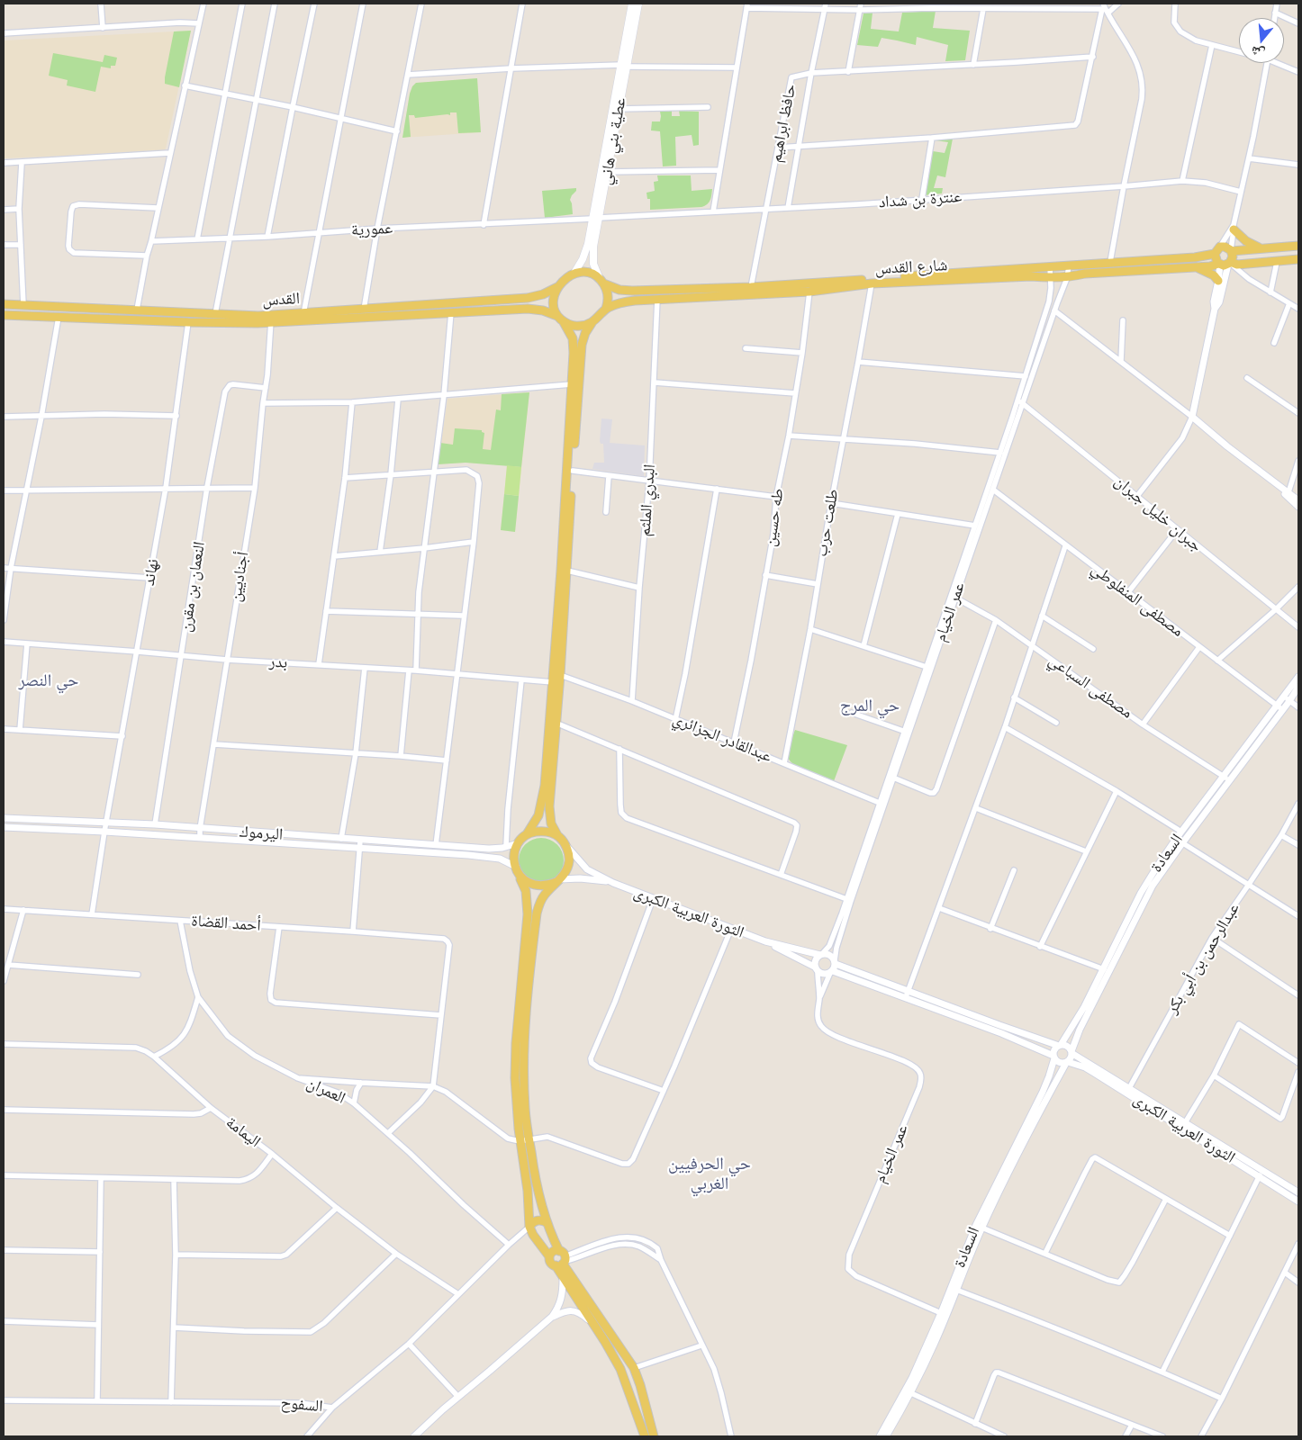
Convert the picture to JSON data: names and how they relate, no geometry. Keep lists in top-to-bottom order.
{
  "streets": {
    "main road": ["عطية بني هاني", "شارع القدس", "القدس"],
    "street": [
      "حافظ ابراهيم",
      "عنترة بن شداد",
      "عمورية",
      "البدري الملثم",
      "جبران خليل جبران",
      "طه حسين",
      "طلعت حرب",
      "نهاند",
      "أجناديين",
      "النعمان بن مقرن",
      "مصطفى المنفلوطي",
      "عمر الخيام",
      "بدر",
      "مصطفى السباعي",
      "عبدالقادر الجزائري",
      "اليرموك",
      "السعادة",
      "الثورة العربية الكبرى",
      "أحمد القضاة",
      "عبدالرحمن بن أبي بكر",
      "العمران",
      "اليمامة",
      "السفوح"
    ]
  },
  "crossings": [
    ["حافظ ابراهيم", "عنترة بن شداد"],
    ["عطية بني هاني", "عنترة بن شداد"],
    ["عطية بني هاني", "عمورية"],
    ["عطية بني هاني", "شارع القدس"],
    ["عطية بني هاني", "القدس"],
    ["عنترة بن شداد", "عمورية"],
    ["شارع القدس", "القدس"],
    ["شارع القدس", "البدري الملثم"],
    ["شارع القدس", "طه حسين"],
    ["شارع القدس", "طلعت حرب"],
    ["شارع القدس", "عمر الخيام"],
    ["القدس", "نهاند"],
    ["القدس", "أجناديين"],
    ["البدري الملثم", "عبدالقادر الجزائري"],
    ["جبران خليل جبران", "عمر الخيام"],
    ["طه حسين", "عبدالقادر الجزائري"],
    ["طلعت حرب", "عبدالقادر الجزائري"],
    ["نهاند", "بدر"],
    ["نهاند", "اليرموك"],
    ["نهاند", "أحمد القضاة"],
    ["أجناديين", "النعمان بن مقرن"],
    ["أجناديين", "بدر"],
    ["أجناديين", "اليرموك"],
    ["النعمان بن مقرن", "بدر"],
    ["النعمان بن مقرن", "اليرموك"],
    ["مصطفى المنفلوطي", "عمر الخيام"],
    ["مصطفى المنفلوطي", "السعادة"],
    ["عمر الخيام", "مصطفى السباعي"],
    ["عمر الخيام", "عبدالقادر الجزائري"],
    ["عمر الخيام", "السعادة"],
    ["عمر الخيام", "الثورة العربية الكبرى"],
    ["مصطفى السباعي", "السعادة"],
    ["اليرموك", "الثورة العربية الكبرى"],
    ["السعادة", "الثورة العربية الكبرى"],
    ["الثورة العربية الكبرى", "عبدالرحمن بن أبي بكر"],
    ["أحمد القضاة", "العمران"],
    ["العمران", "السفوح"],
    ["اليمامة", "السفوح"]
  ],
  "districts": ["حي النصر", "حي المرج", "حي الحرفيين الغربي"],
  "north": "bottom"
}
